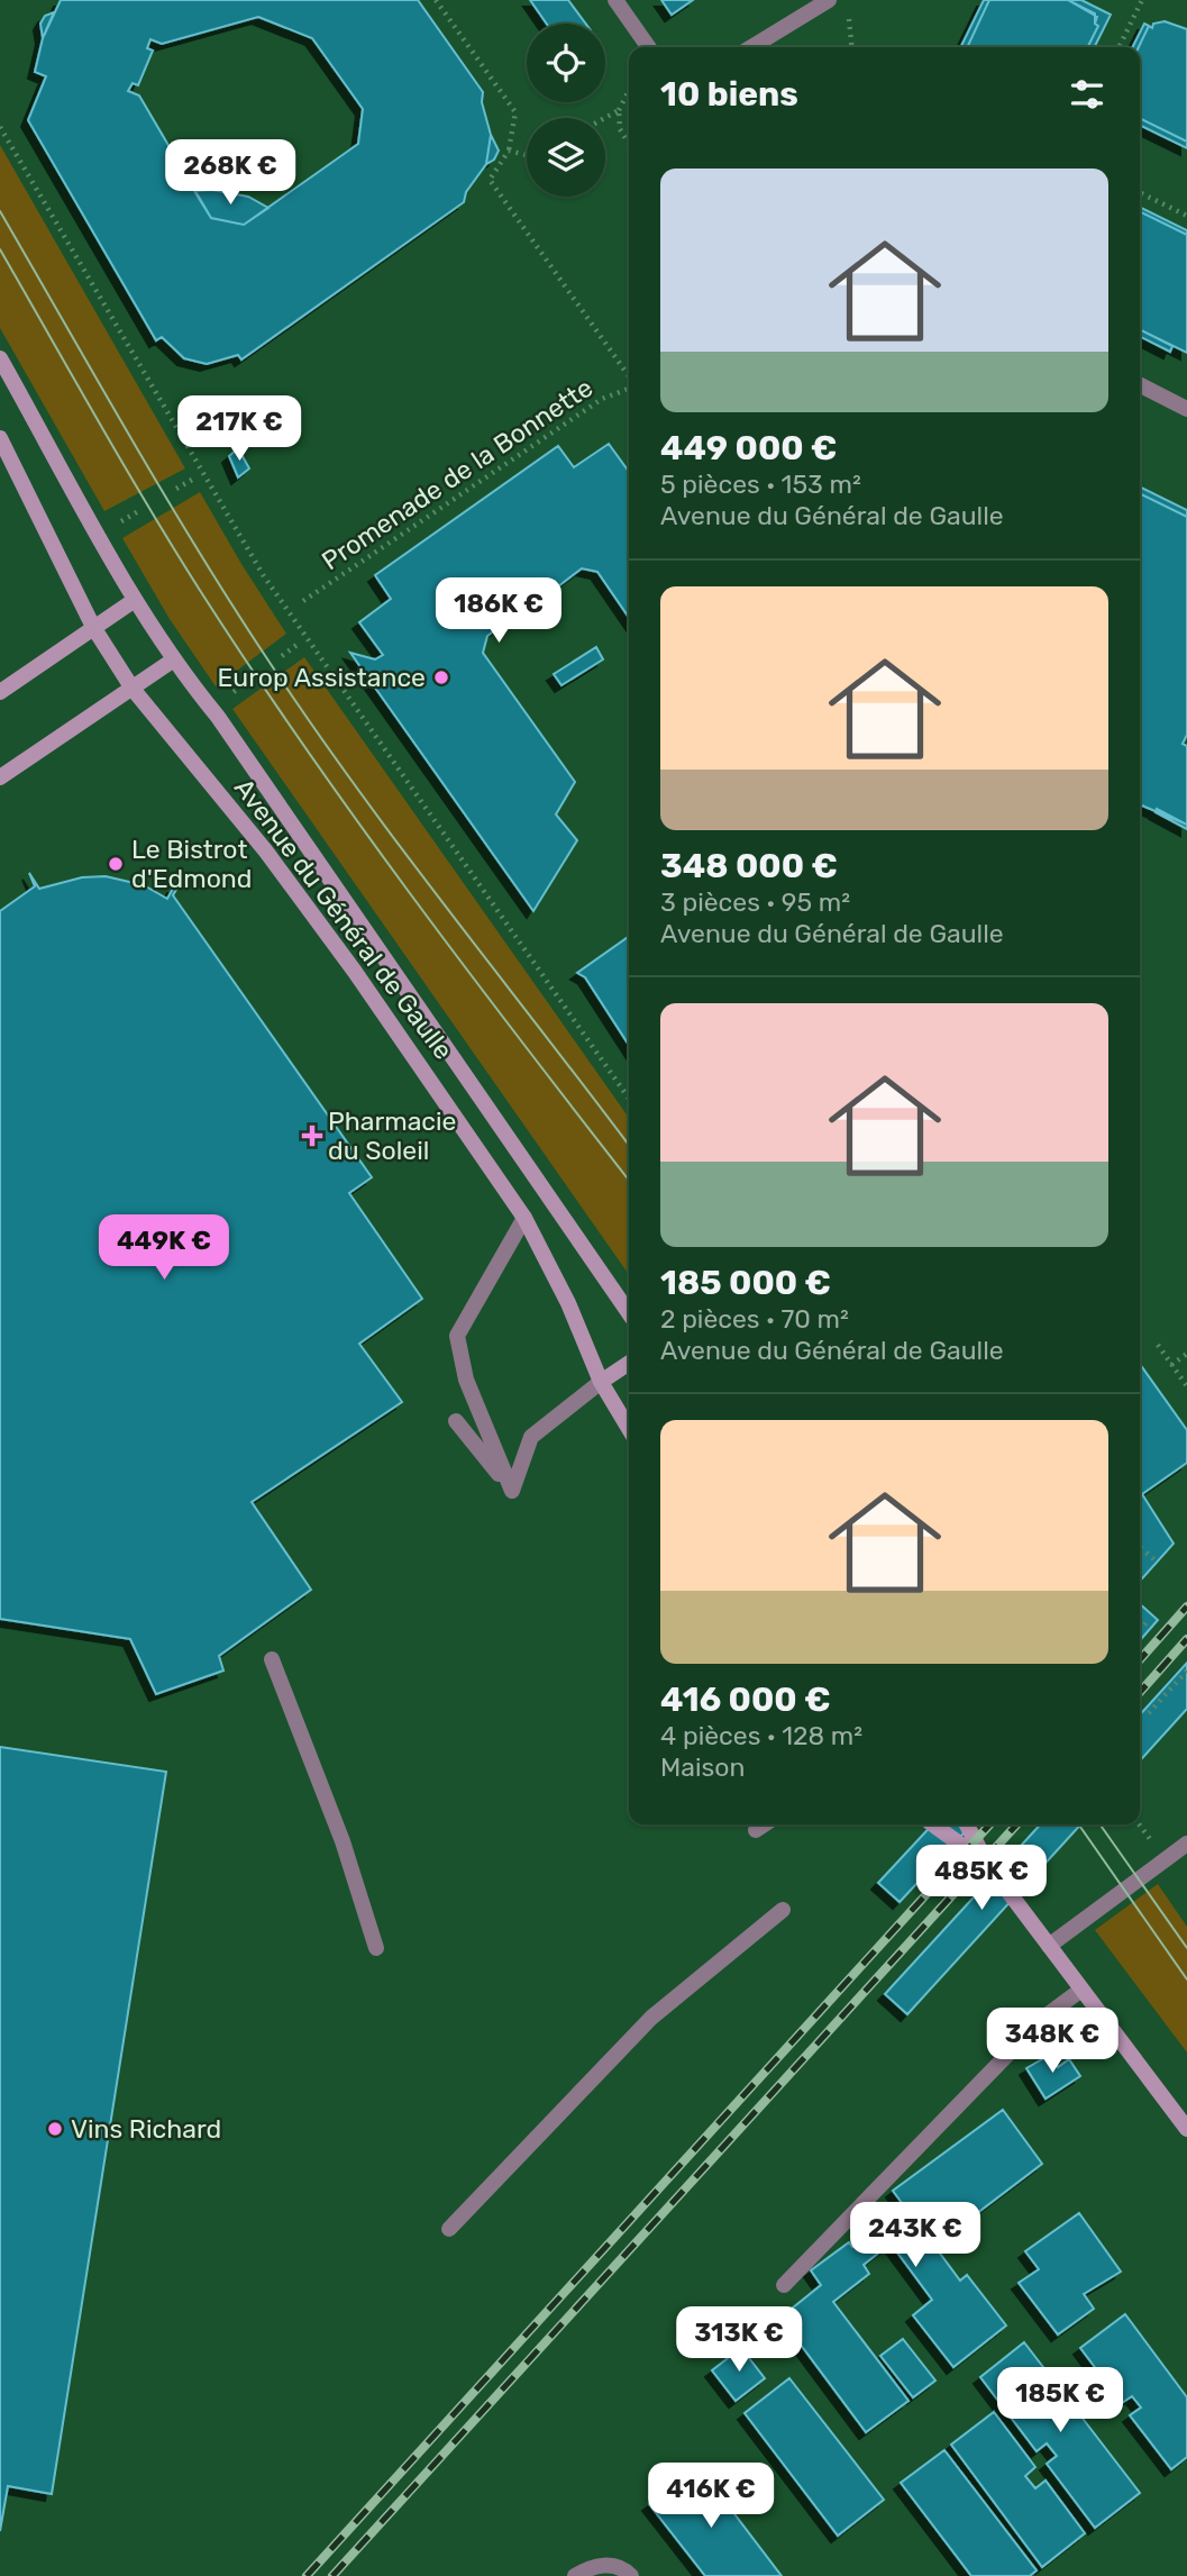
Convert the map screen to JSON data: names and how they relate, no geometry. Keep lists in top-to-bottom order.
{
  "streets": {
    "main road": ["Avenue du Général de Gaulle"],
    "path": ["Promenade de la Bonnette"]
  },
  "places": {
    "other": ["Europ Assistance", "Le Bistrot d'Edmond", "Vins Richard"],
    "health": ["Pharmacie du Soleil"]
  },
  "page": {
    "heading": "10 biens",
    "price": [
      "268K €",
      "217K €",
      "186K €",
      "449K €",
      "485K €",
      "348K €",
      "243K €",
      "313K €",
      "185K €",
      "416K €"
    ],
    "list": [
      {
        "name": "449 000 €",
        "note": "5 pièces · 153 m² · Avenue du Général de Gaulle"
      },
      {
        "name": "348 000 €",
        "note": "3 pièces · 95 m² · Avenue du Général de Gaulle"
      },
      {
        "name": "185 000 €",
        "note": "2 pièces · 70 m² · Avenue du Général de Gaulle"
      },
      {
        "name": "416 000 €",
        "note": "4 pièces · 128 m² · Maison"
      }
    ]
  }
}
